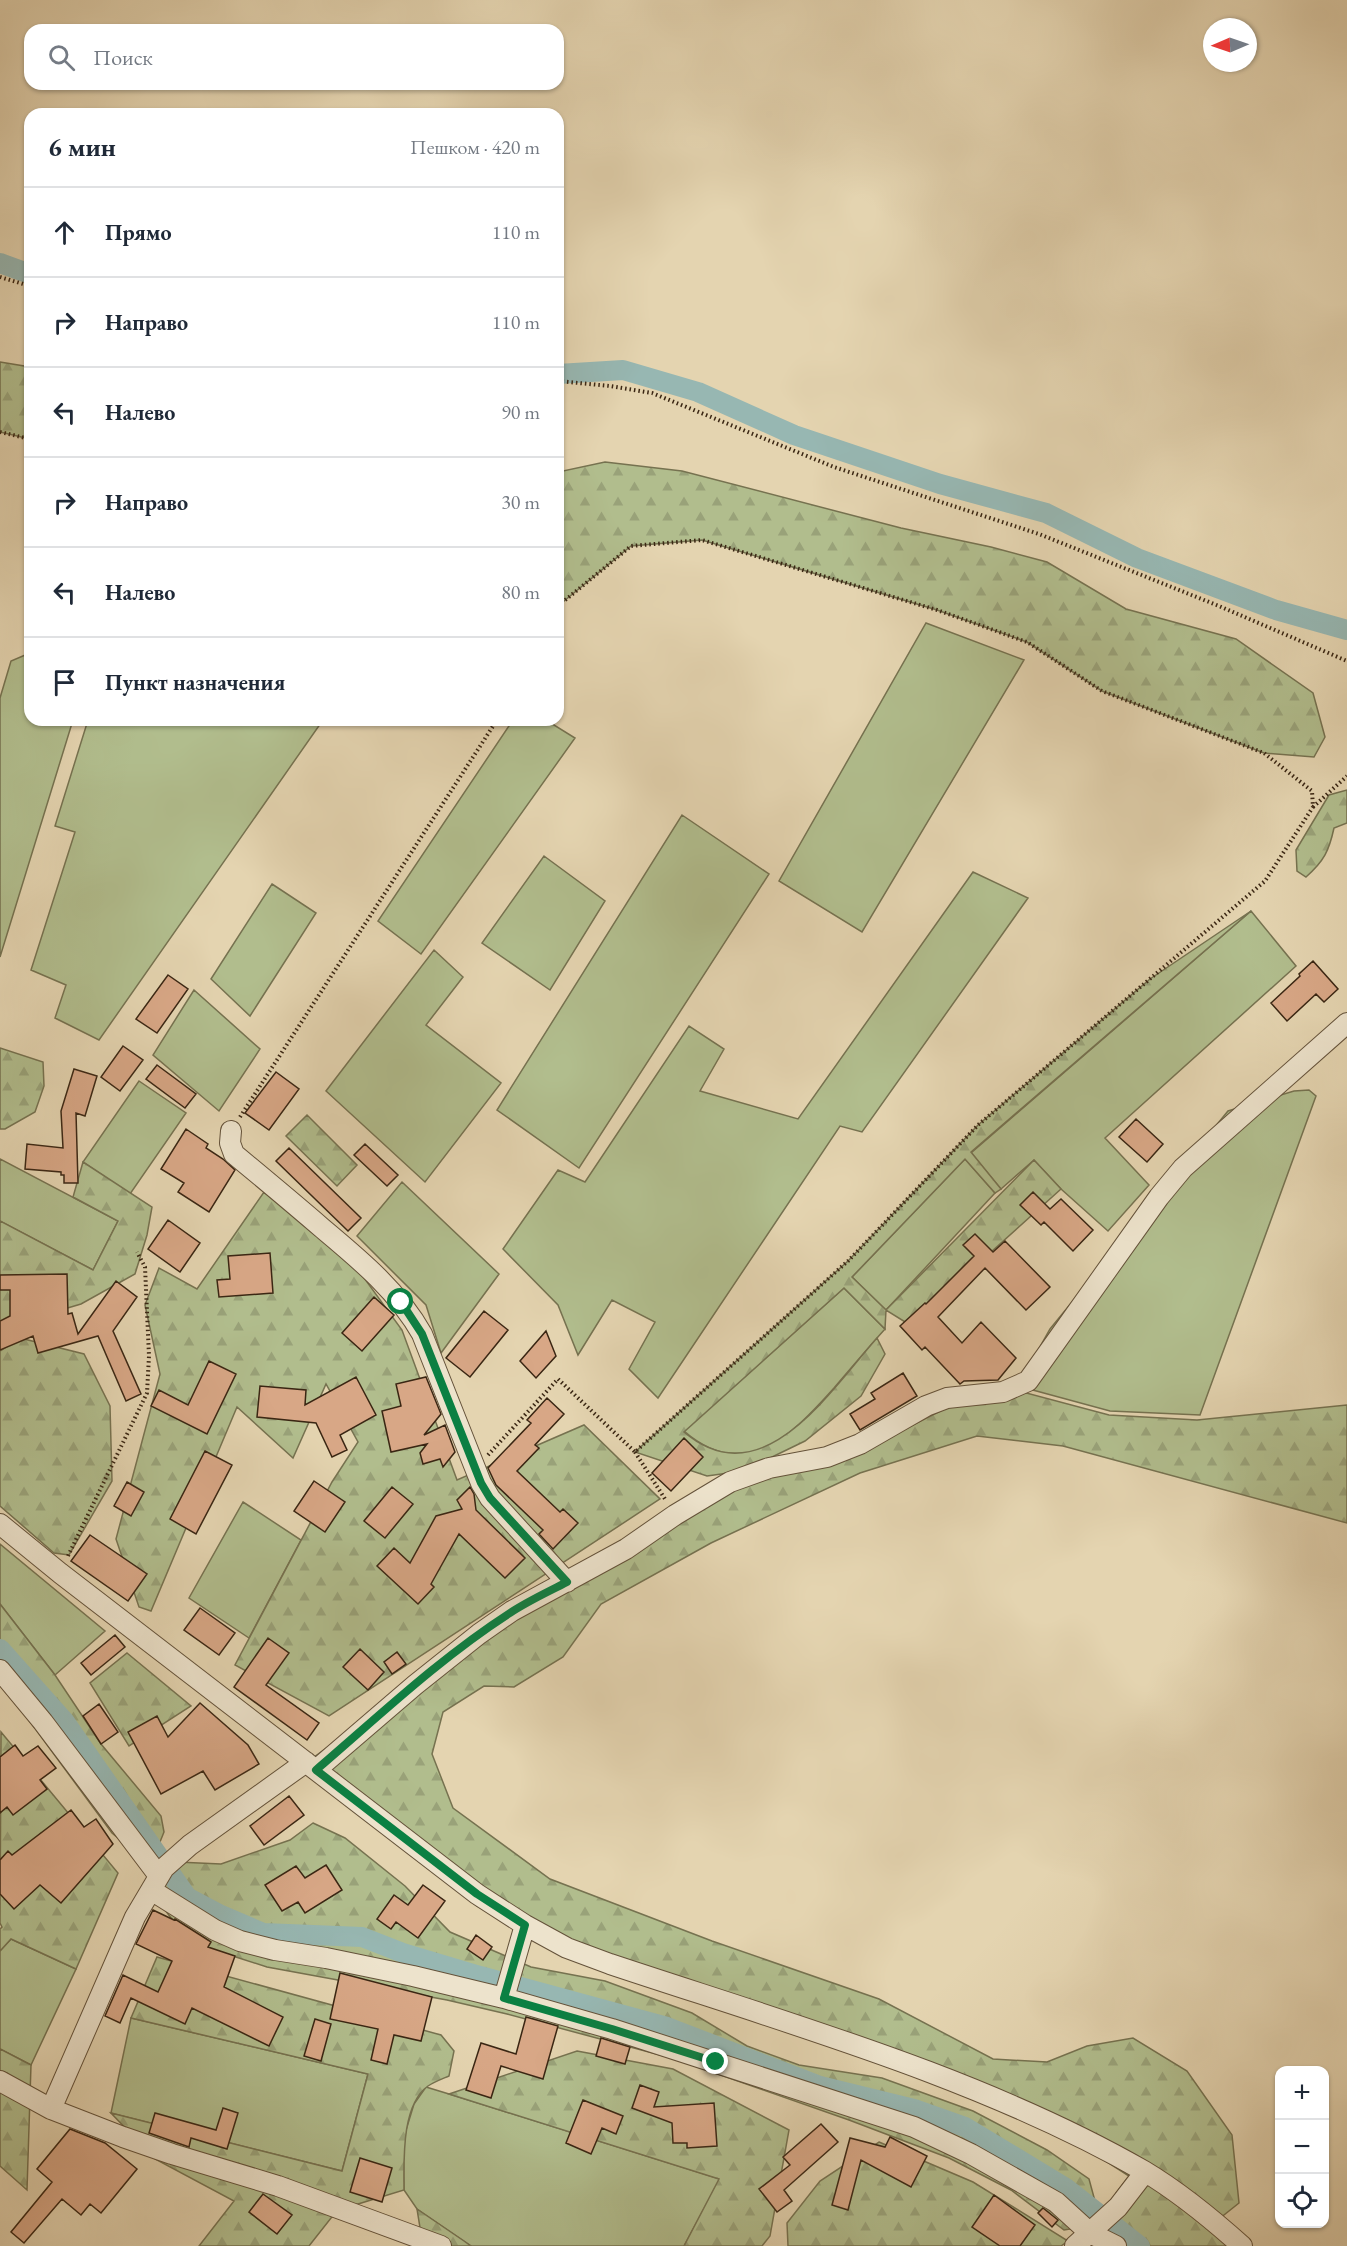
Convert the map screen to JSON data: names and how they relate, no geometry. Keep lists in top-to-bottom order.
{
  "north": "left",
  "page": {
    "search": "Поиск",
    "heading": ["6 мин", "Пешком · 420 m"],
    "list": [
      ["Прямо", "110 m"],
      ["Направо", "110 m"],
      ["Налево", "90 m"],
      ["Направо", "30 m"],
      ["Налево", "80 m"],
      "Пункт назначения"
    ],
    "map_buttons": ["+", "−"]
  }
}
